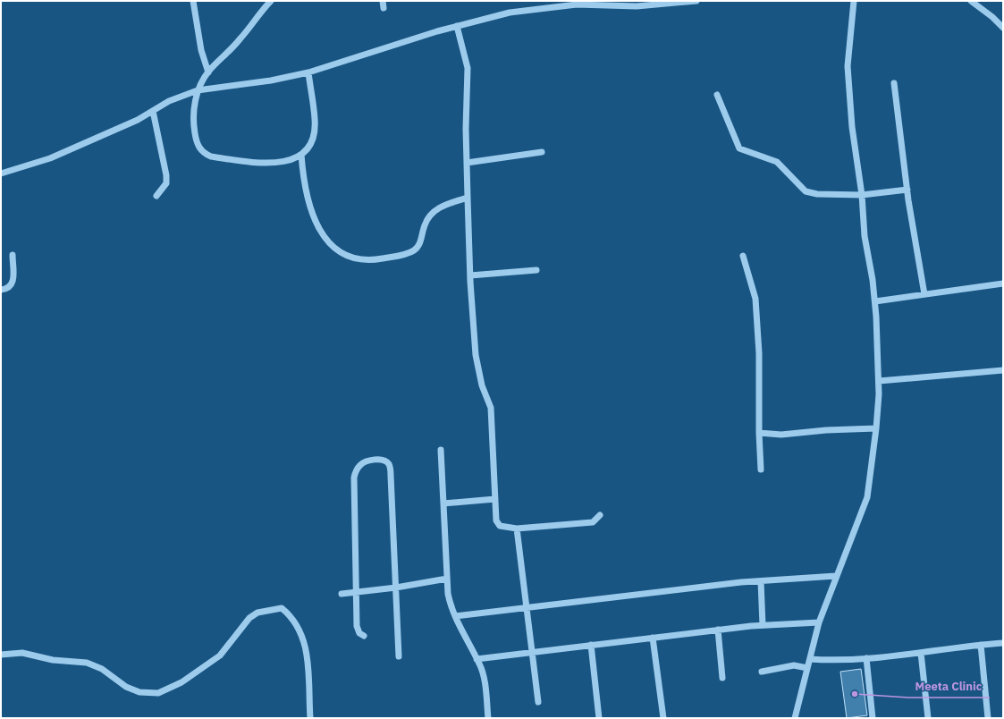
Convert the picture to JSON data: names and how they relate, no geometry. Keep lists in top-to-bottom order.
{
  "places": ["Meeta Clinic"]
}
